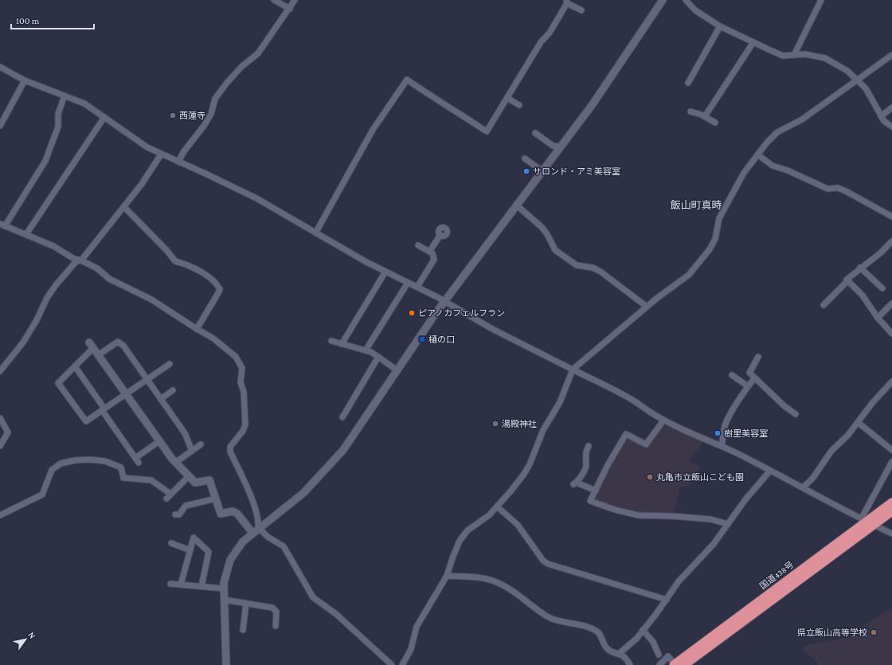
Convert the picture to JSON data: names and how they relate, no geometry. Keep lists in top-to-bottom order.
{
  "streets": {
    "highway": ["国道438号"]
  },
  "districts": ["飯山町真時"],
  "places": {
    "other": [
      "西蓮寺",
      "サロンド・アミ美容室",
      "ピアノカフェルフラン",
      "湯殿神社",
      "樹里美容室",
      "丸亀市立飯山こども園",
      "県立飯山高等学校"
    ],
    "transit": ["樋の口"]
  },
  "scale_bar": "100 m",
  "north": "top right"
}
